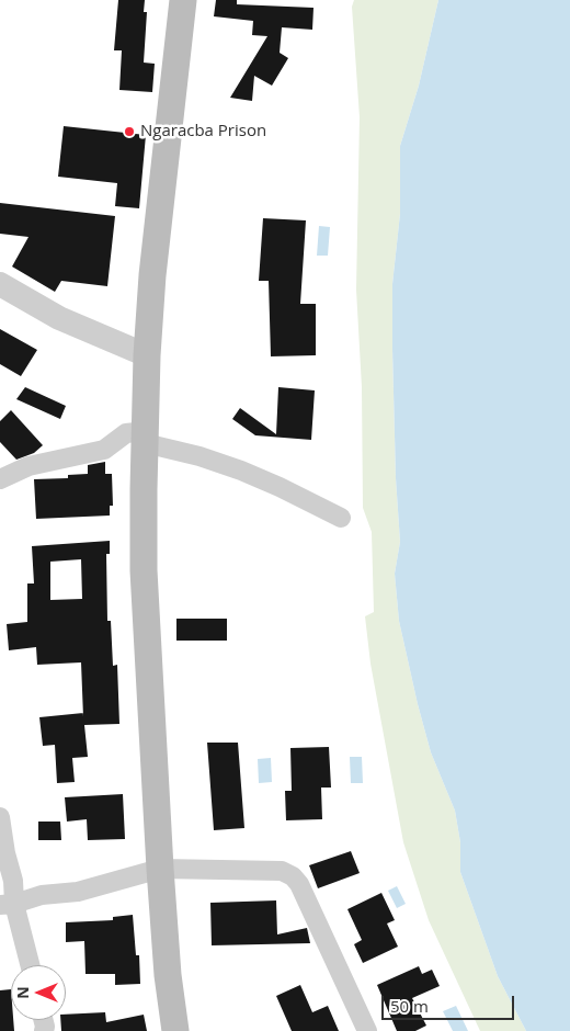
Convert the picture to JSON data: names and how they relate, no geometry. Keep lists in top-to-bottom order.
{
  "places": ["Ngaracba Prison"],
  "scale_bar": "50 m",
  "north": "left"
}
